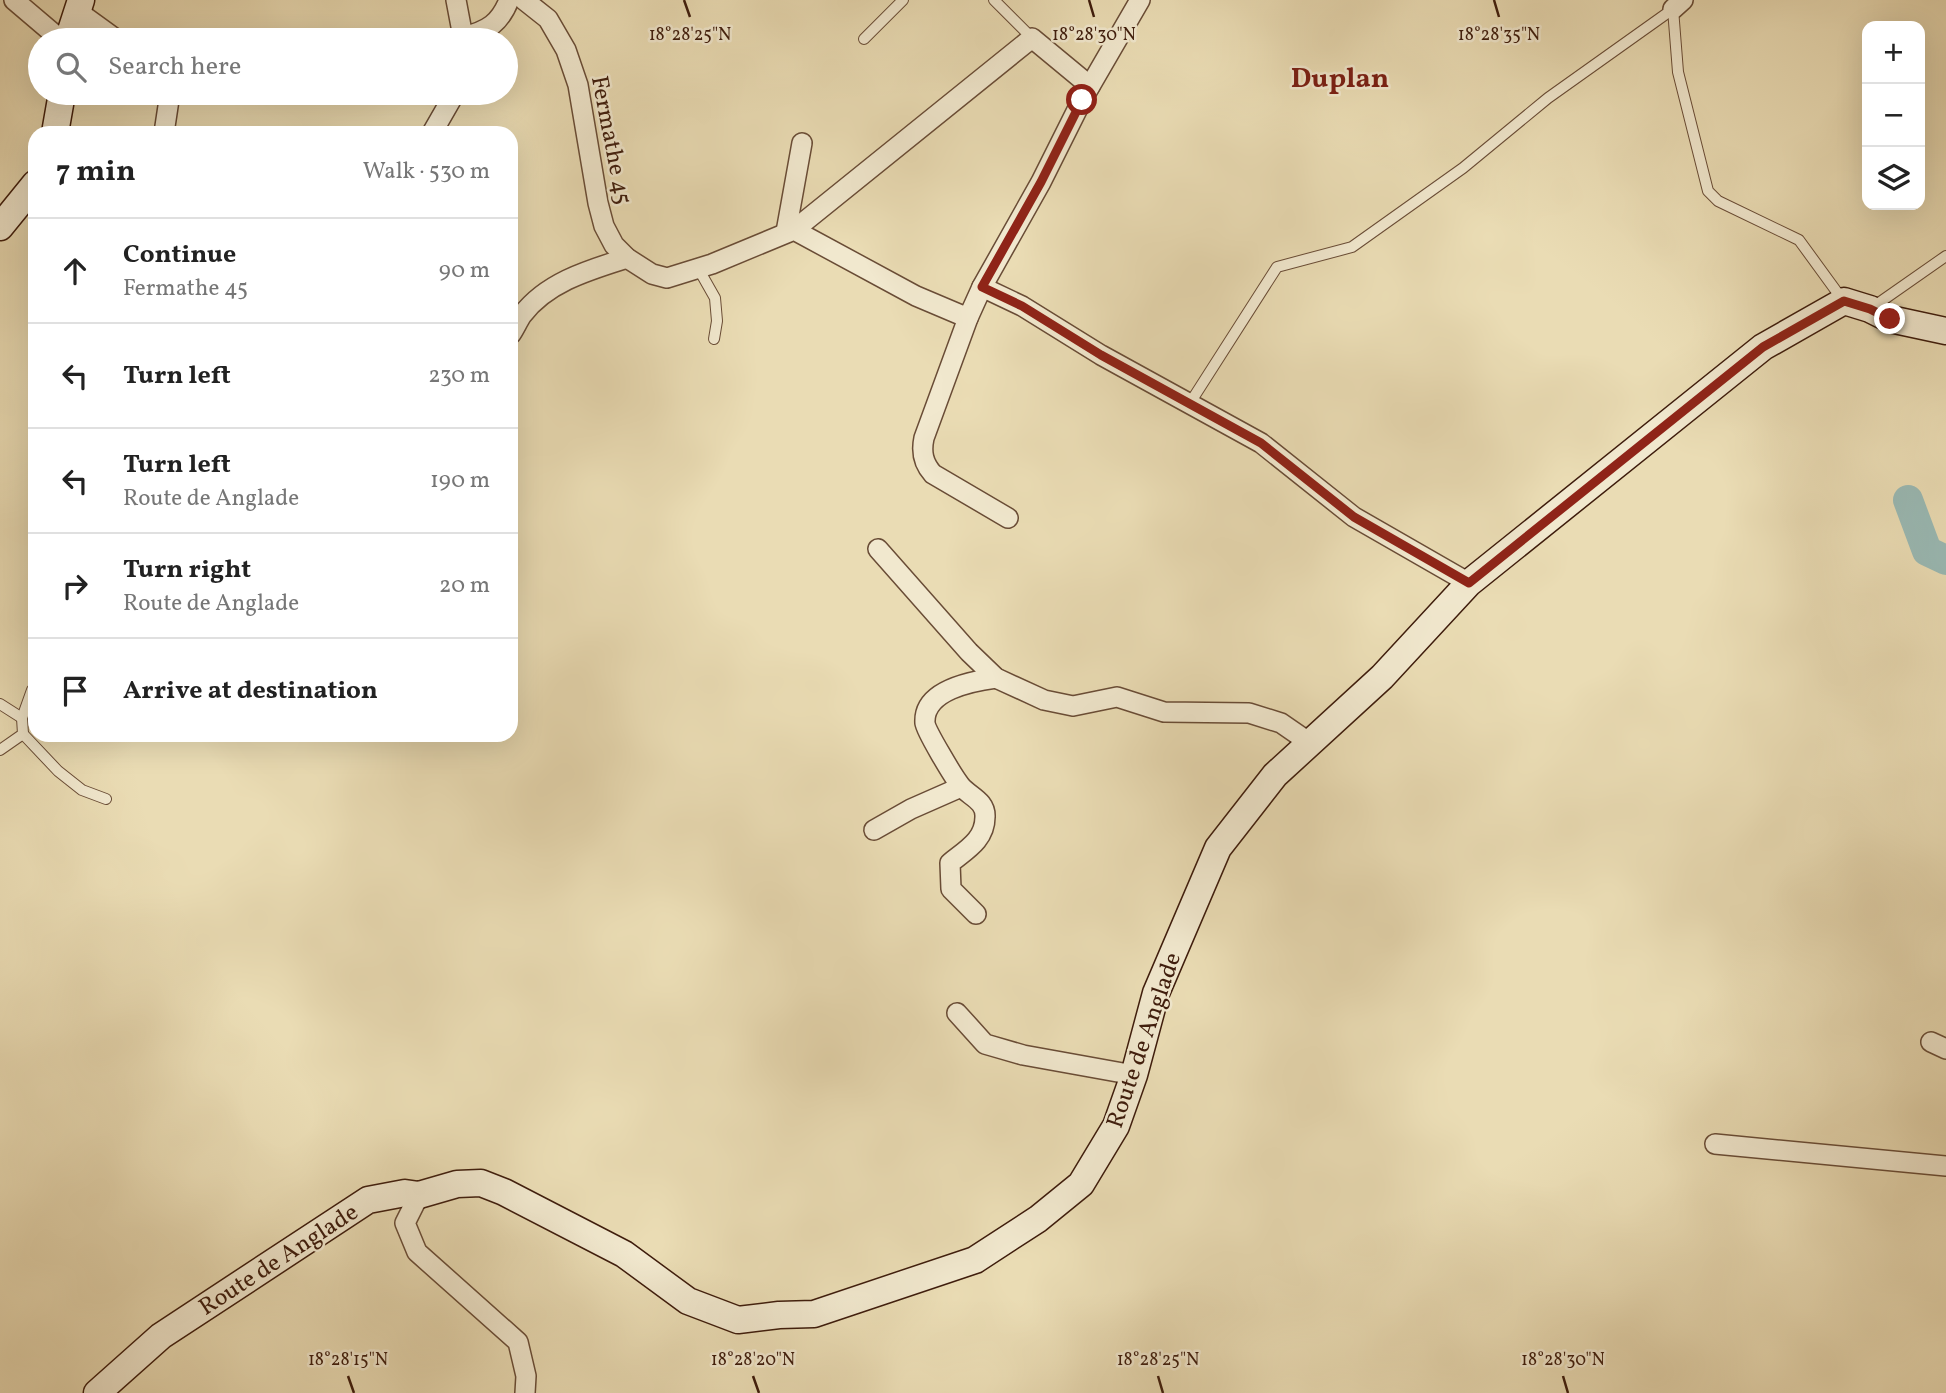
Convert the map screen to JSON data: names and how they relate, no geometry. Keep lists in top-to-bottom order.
{
  "streets": {
    "street": ["Fermathe 45", "Route de Anglade"]
  },
  "districts": ["Duplan"],
  "page": {
    "map_buttons": ["+", "−"],
    "search": "Search here",
    "heading": ["7 min", "Walk · 530 m"],
    "list": [
      ["Continue", "Fermathe 45", "90 m"],
      ["Turn left", "230 m"],
      ["Turn left", "Route de Anglade", "190 m"],
      ["Turn right", "Route de Anglade", "20 m"],
      "Arrive at destination"
    ]
  },
  "coordinates": [
    "18°28'25\"N",
    "18°28'30\"N",
    "18°28'35\"N",
    "18°28'15\"N",
    "18°28'20\"N"
  ]
}
